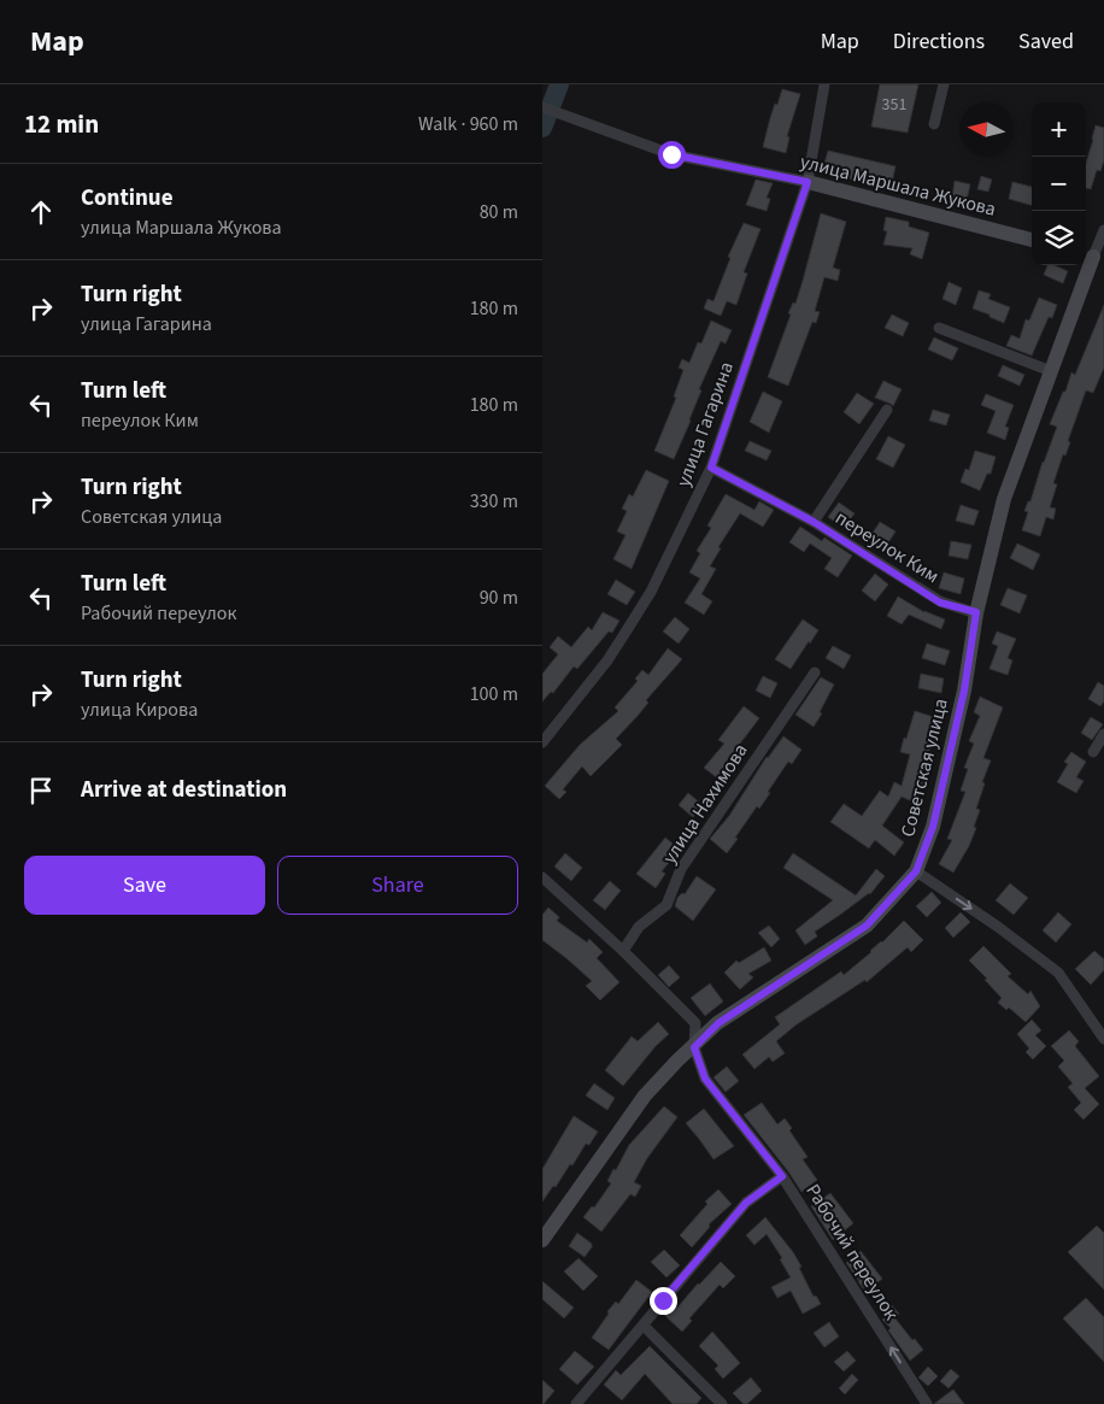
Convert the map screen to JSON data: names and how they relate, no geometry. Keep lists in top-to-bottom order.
{
  "streets": {
    "street": [
      "улица Маршала Жукова",
      "улица Гагарина",
      "переулок Ким",
      "Советская улица",
      "улица Нахимова",
      "Рабочий переулок"
    ]
  },
  "crossings": [
    ["улица Маршала Жукова", "улица Гагарина"],
    ["улица Гагарина", "переулок Ким"],
    ["переулок Ким", "Советская улица"],
    ["Советская улица", "Рабочий переулок"],
    ["улица Нахимова", "Рабочий переулок"]
  ],
  "one_way": ["Рабочий переулок"],
  "house_numbers": ["351"],
  "north": "left",
  "page": {
    "header": "Map",
    "nav": ["Map", "Directions", "Saved"],
    "heading": ["12 min", "Walk · 960 m"],
    "map_buttons": ["+", "−"],
    "list": [
      ["Continue", "улица Маршала Жукова", "80 m"],
      ["Turn right", "улица Гагарина", "180 m"],
      ["Turn left", "переулок Ким", "180 m"],
      ["Turn right", "Советская улица", "330 m"],
      ["Turn left", "Рабочий переулок", "90 m"],
      ["Turn right", "улица Кирова", "100 m"],
      "Arrive at destination"
    ],
    "buttons": ["Save", "Share"]
  }
}
